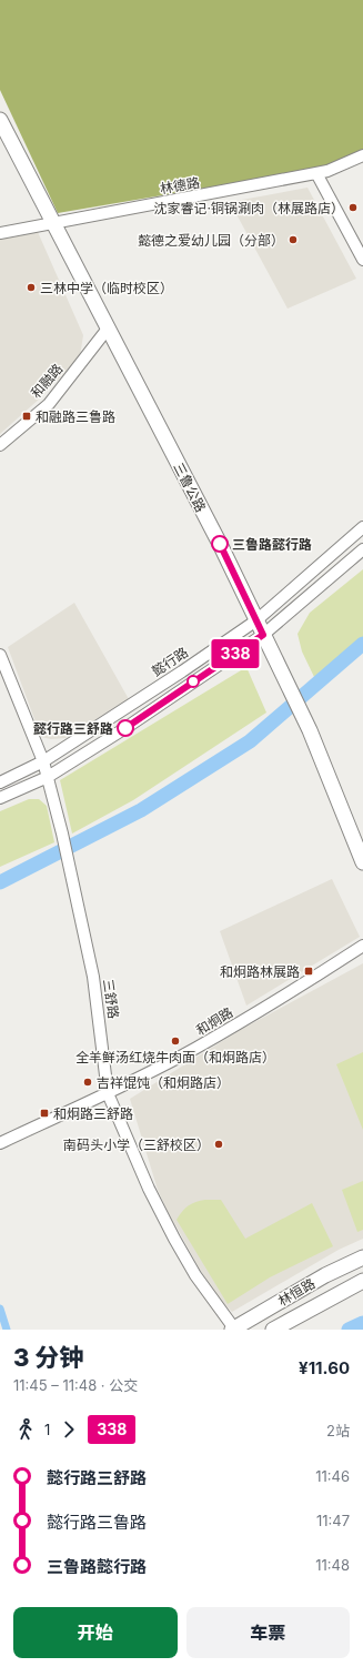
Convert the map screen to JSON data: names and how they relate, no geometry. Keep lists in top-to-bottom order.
{
  "streets": {
    "main road": ["三鲁公路", "林恒路"],
    "street": [
      "林德路",
      "和融路",
      "懿行路",
      "三舒路",
      "和炯路"
    ]
  },
  "crossings": [
    ["林德路", "三鲁公路"],
    ["和融路", "三鲁公路"],
    ["三鲁公路", "懿行路"],
    ["懿行路", "三舒路"],
    ["三舒路", "和炯路"],
    ["三舒路", "林恒路"]
  ],
  "places": {
    "other": [
      "沈家睿记·铜锅涮肉（林展路店）",
      "懿德之爱幼儿园（分部）",
      "三林中学（临时校区）",
      "三鲁路懿行路",
      "懿行路三舒路",
      "全羊鲜汤红烧牛肉面（和炯路店）",
      "吉祥馄饨（和炯路店）",
      "南码头小学（三舒校区）"
    ],
    "transit": ["和融路三鲁路", "和炯路林展路", "和炯路三舒路"]
  },
  "lines": ["bus line 338"],
  "page": {
    "on_map": "338",
    "heading": ["3 分钟", "11:45 – 11:48 · 公交", "¥11.60"],
    "legs": ["1", "338", "2站"],
    "list": [
      {
        "name": "懿行路三舒路",
        "value": "11:46"
      },
      {
        "name": "懿行路三鲁路",
        "value": "11:47"
      },
      {
        "name": "三鲁路懿行路",
        "value": "11:48"
      }
    ],
    "buttons": ["开始", "车票"]
  }
}
